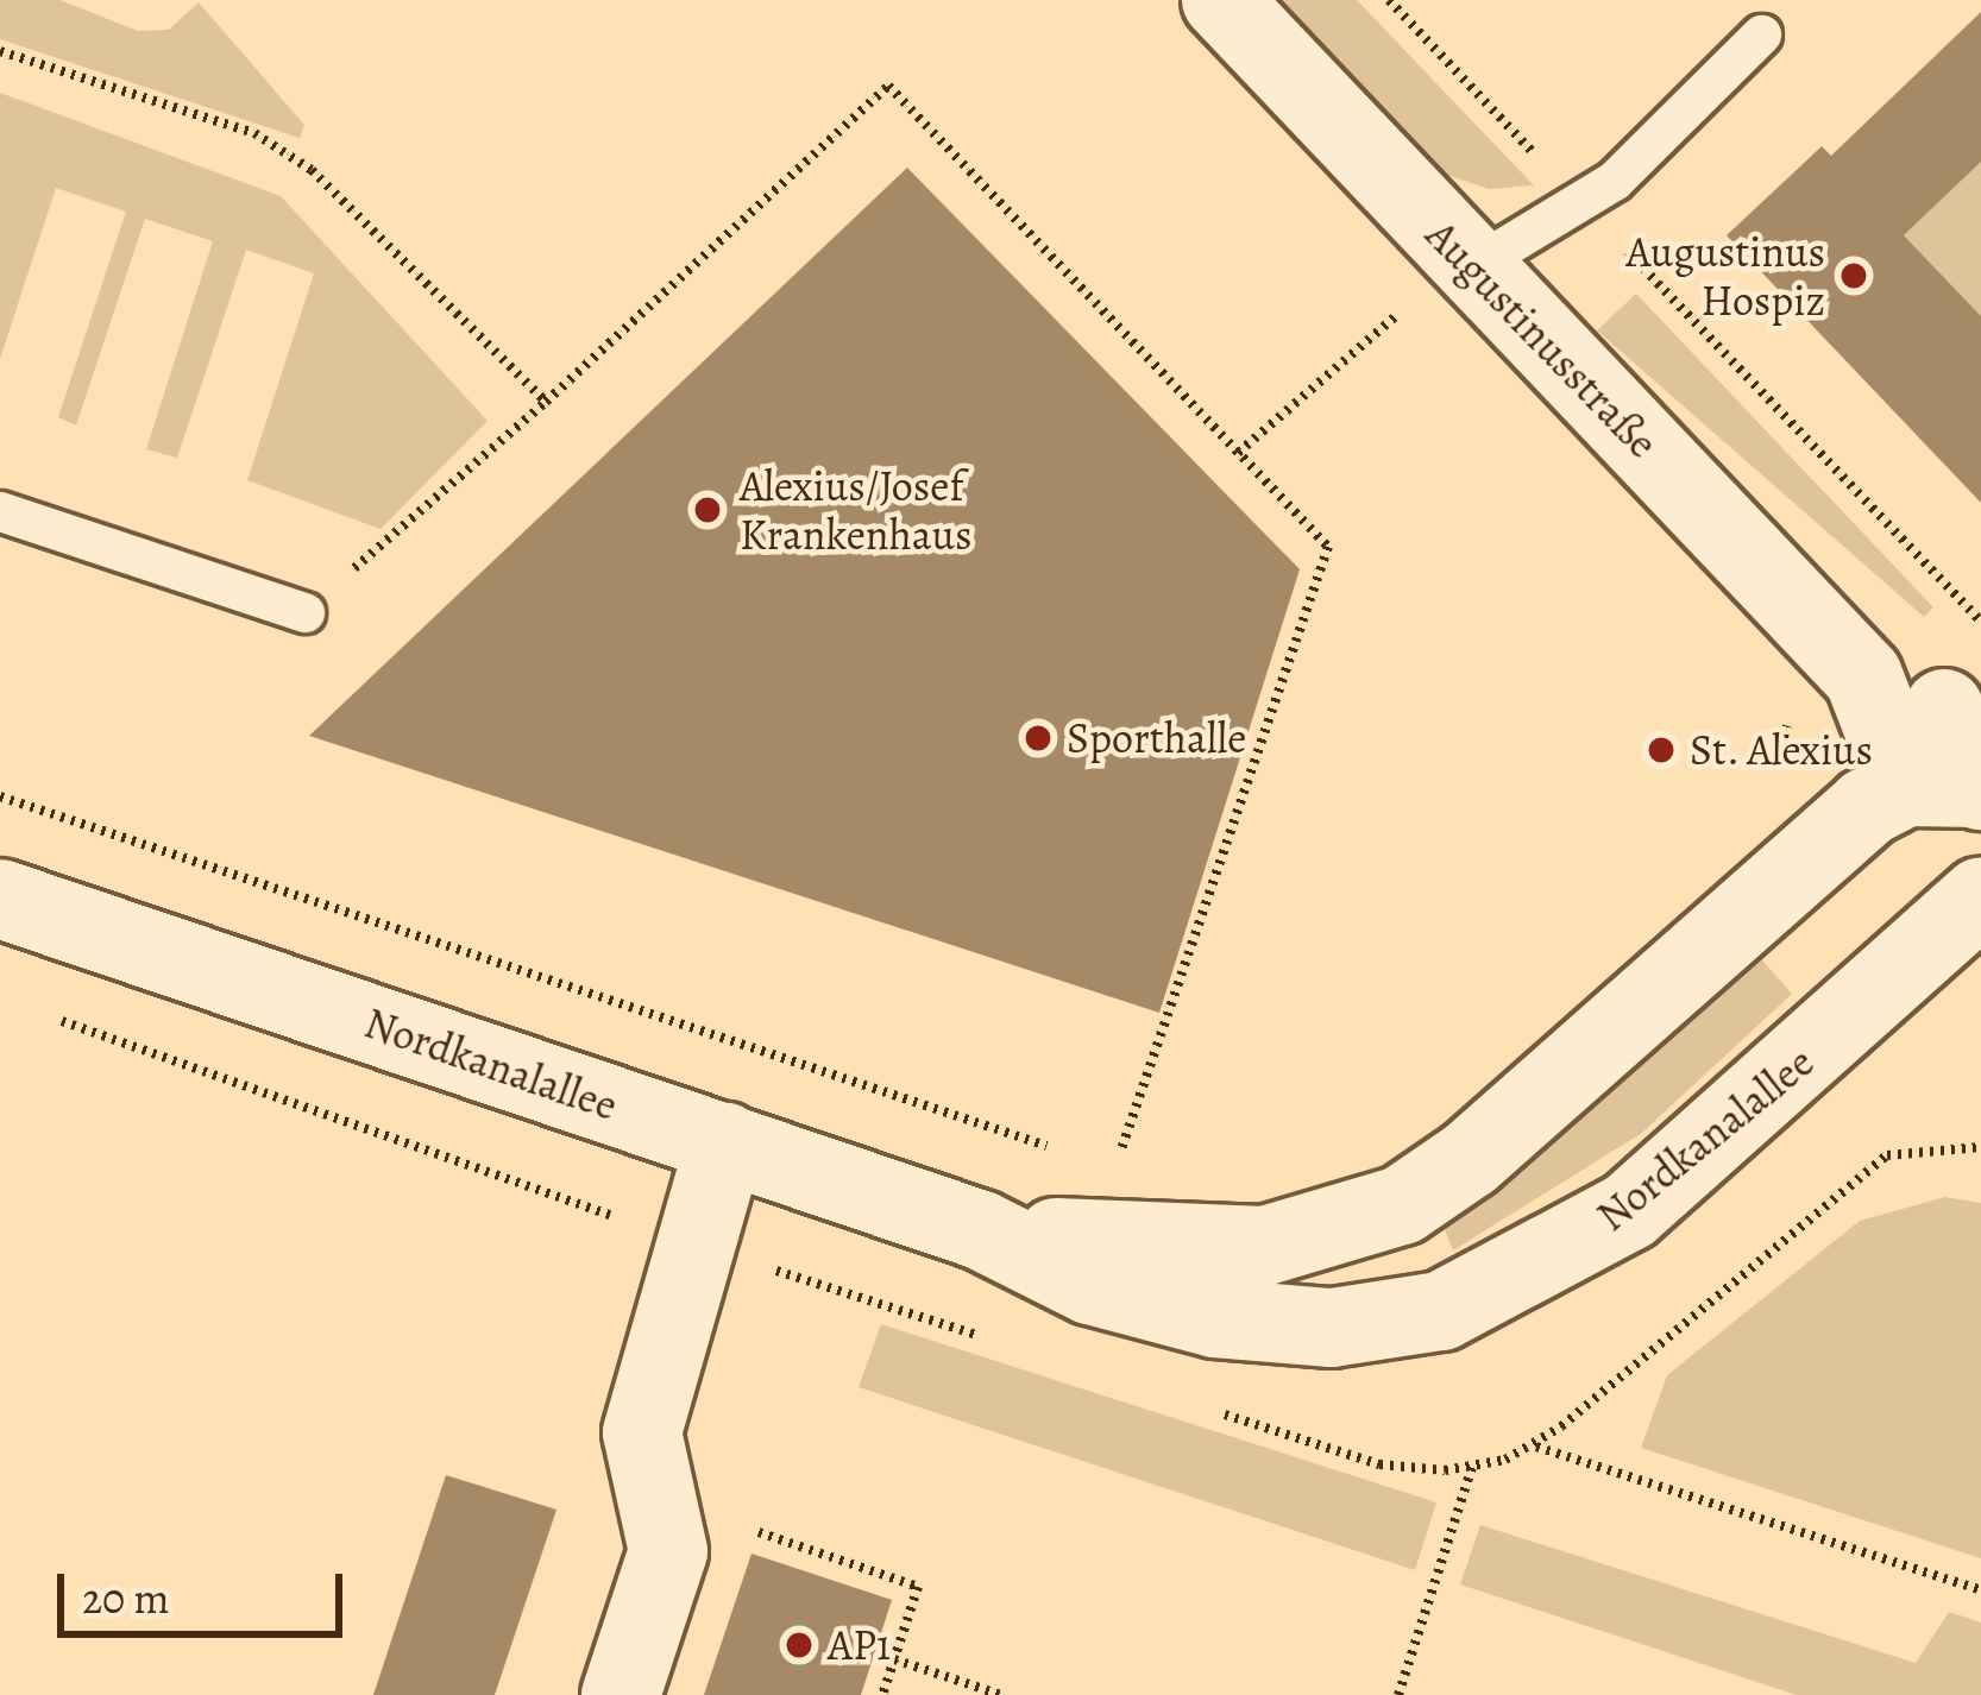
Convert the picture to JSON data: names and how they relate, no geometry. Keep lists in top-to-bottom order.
{
  "streets": {
    "main road": ["Augustinusstraße", "Nordkanalallee"]
  },
  "crossings": [
    ["Augustinusstraße", "Nordkanalallee"]
  ],
  "places": [
    "Augustinus Hospiz",
    "Alexius/Josef Krankenhaus",
    "Sporthalle",
    "St. Alexius",
    "AP1"
  ],
  "scale_bar": "20 m"
}
